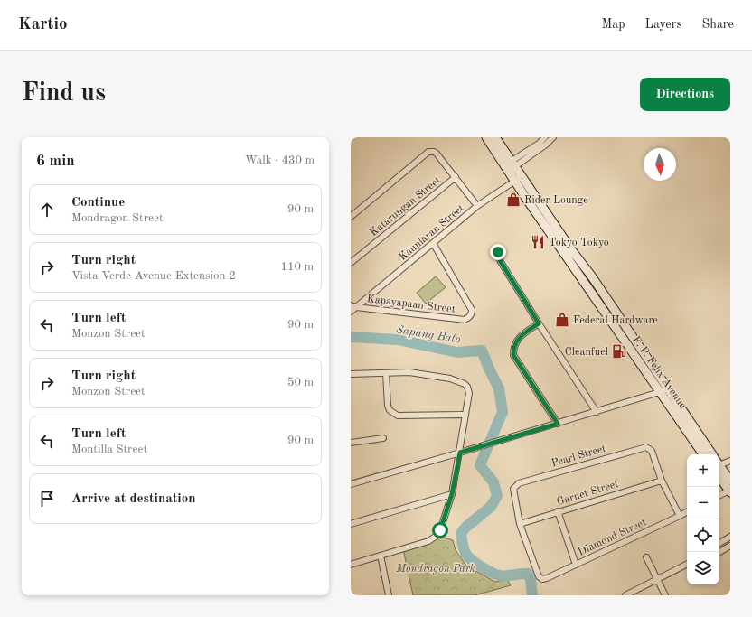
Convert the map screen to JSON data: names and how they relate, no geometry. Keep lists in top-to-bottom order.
{
  "streets": {
    "main road": ["F. P. Felix Avenue"],
    "street": [
      "Katarungan Street",
      "Kaunlaran Street",
      "Kapayapaan Street",
      "Pearl Street",
      "Garnet Street",
      "Diamond Street"
    ]
  },
  "crossings": [
    ["Kaunlaran Street", "Kapayapaan Street"],
    ["Kaunlaran Street", "F. P. Felix Avenue"],
    ["Pearl Street", "Garnet Street"],
    ["Pearl Street", "Diamond Street"],
    ["Garnet Street", "Diamond Street"]
  ],
  "water": ["Sapang Bato"],
  "parks": ["Mondragon Park"],
  "places": {
    "shop": ["Rider Lounge", "Federal Hardware"],
    "restaurant": ["Tokyo Tokyo"],
    "fuel station": ["Cleanfuel"]
  },
  "north": "bottom",
  "page": {
    "header": "Kartio",
    "nav": ["Map", "Layers", "Share"],
    "buttons": "Directions",
    "title": "Find us",
    "heading": ["6 min", "Walk · 430 m"],
    "list": [
      ["Continue", "Mondragon Street", "90 m"],
      ["Turn right", "Vista Verde Avenue Extension 2", "110 m"],
      ["Turn left", "Monzon Street", "90 m"],
      ["Turn right", "Monzon Street", "50 m"],
      ["Turn left", "Montilla Street", "90 m"],
      "Arrive at destination"
    ],
    "map_buttons": ["+", "−"]
  }
}
